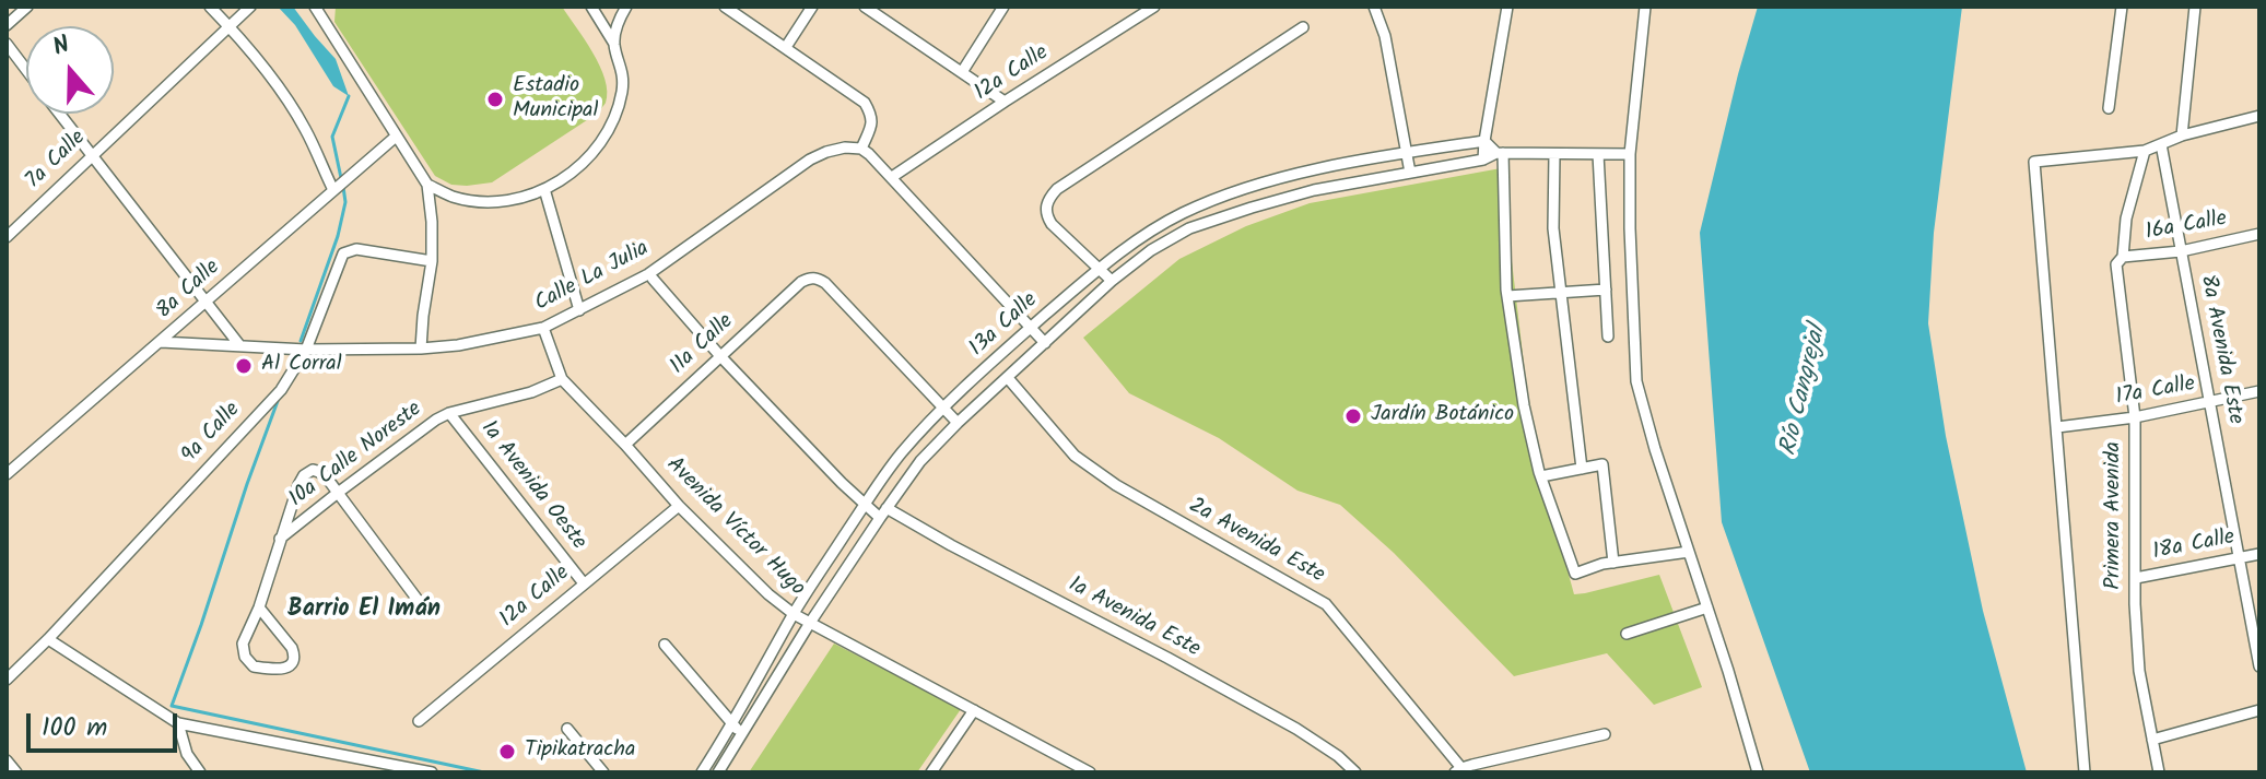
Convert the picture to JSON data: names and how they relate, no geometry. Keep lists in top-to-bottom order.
{
  "streets": {
    "street": [
      "12a Calle",
      "7a Calle",
      "16a Calle",
      "Calle La Julia",
      "8a Calle",
      "13a Calle",
      "11a Calle",
      "8a Avenida Este",
      "17a Calle",
      "9a Calle",
      "10a Calle Noreste",
      "1a Avenida Oeste",
      "Primera Avenida",
      "Avenida Víctor Hugo",
      "2a Avenida Este",
      "18a Calle",
      "1a Avenida Este"
    ]
  },
  "crossings": [
    ["12a Calle", "1a Avenida Oeste"],
    ["12a Calle", "Avenida Víctor Hugo"],
    ["16a Calle", "8a Avenida Este"],
    ["16a Calle", "Primera Avenida"],
    ["Calle La Julia", "8a Calle"],
    ["Calle La Julia", "9a Calle"],
    ["Calle La Julia", "Avenida Víctor Hugo"],
    ["13a Calle", "11a Calle"],
    ["13a Calle", "Avenida Víctor Hugo"],
    ["13a Calle", "2a Avenida Este"],
    ["13a Calle", "1a Avenida Este"],
    ["11a Calle", "Avenida Víctor Hugo"],
    ["11a Calle", "1a Avenida Este"],
    ["8a Avenida Este", "17a Calle"],
    ["8a Avenida Este", "18a Calle"],
    ["17a Calle", "Primera Avenida"],
    ["10a Calle Noreste", "1a Avenida Oeste"],
    ["10a Calle Noreste", "Avenida Víctor Hugo"],
    ["Primera Avenida", "18a Calle"]
  ],
  "districts": ["Barrio El Imán"],
  "water": ["Río Cangrejal"],
  "places": [
    "Estadio Municipal",
    "Al Corral",
    "Jardín Botánico",
    "Tipikatracha"
  ],
  "scale_bar": "100 m",
  "north": "top"
}
